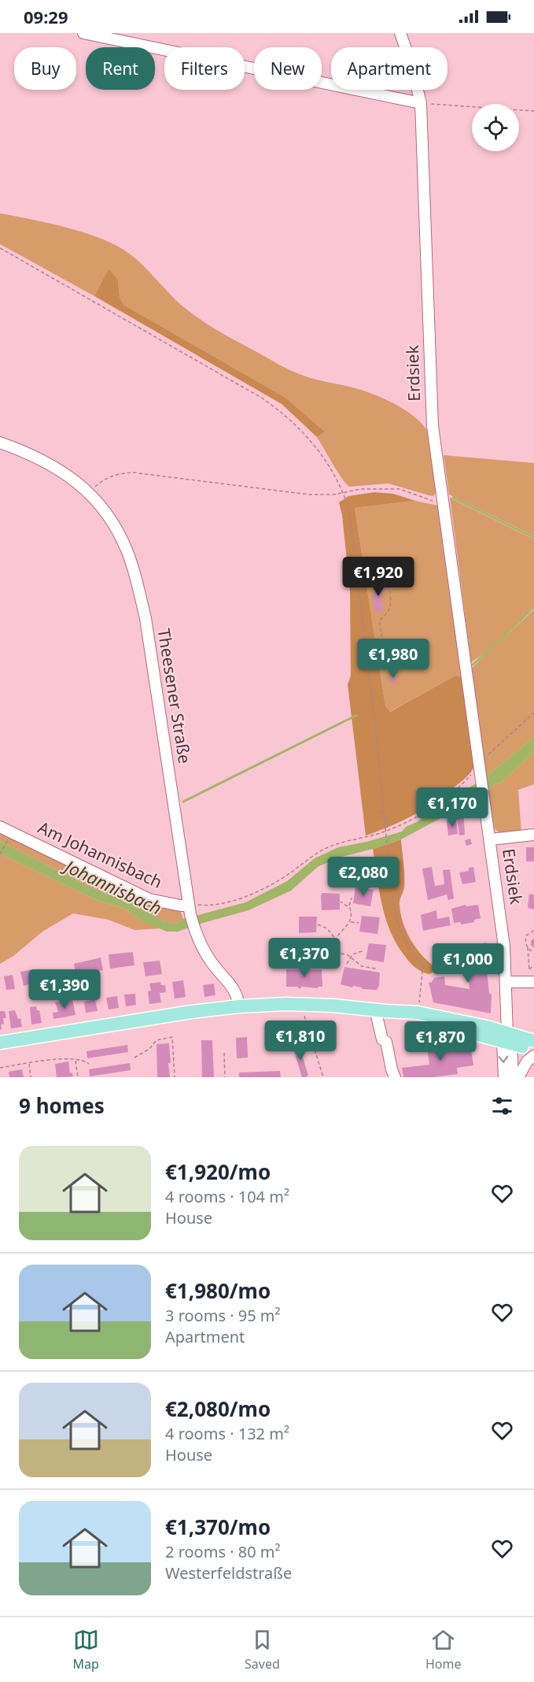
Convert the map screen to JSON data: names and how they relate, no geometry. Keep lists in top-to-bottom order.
{
  "streets": {
    "street": ["Erdsiek", "Theesener Straße", "Am Johannisbach"]
  },
  "crossings": [
    ["Theesener Straße", "Am Johannisbach"]
  ],
  "water": ["Johannisbach"],
  "page": {
    "status": "09:29",
    "chip": [
      "Buy",
      "Rent",
      "Filters",
      "New",
      "Apartment"
    ],
    "price": [
      "€1,920",
      "€1,980",
      "€1,170",
      "€2,080",
      "€1,370",
      "€1,000",
      "€1,390",
      "€1,810",
      "€1,870"
    ],
    "heading": "9 homes",
    "list": [
      {
        "name": "€1,920/mo",
        "note": "4 rooms · 104 m² · House"
      },
      {
        "name": "€1,980/mo",
        "note": "3 rooms · 95 m² · Apartment"
      },
      {
        "name": "€2,080/mo",
        "note": "4 rooms · 132 m² · House"
      },
      {
        "name": "€1,370/mo",
        "note": "2 rooms · 80 m² · Westerfeldstraße"
      }
    ],
    "tabs": ["Map", "Saved", "Home"]
  }
}
